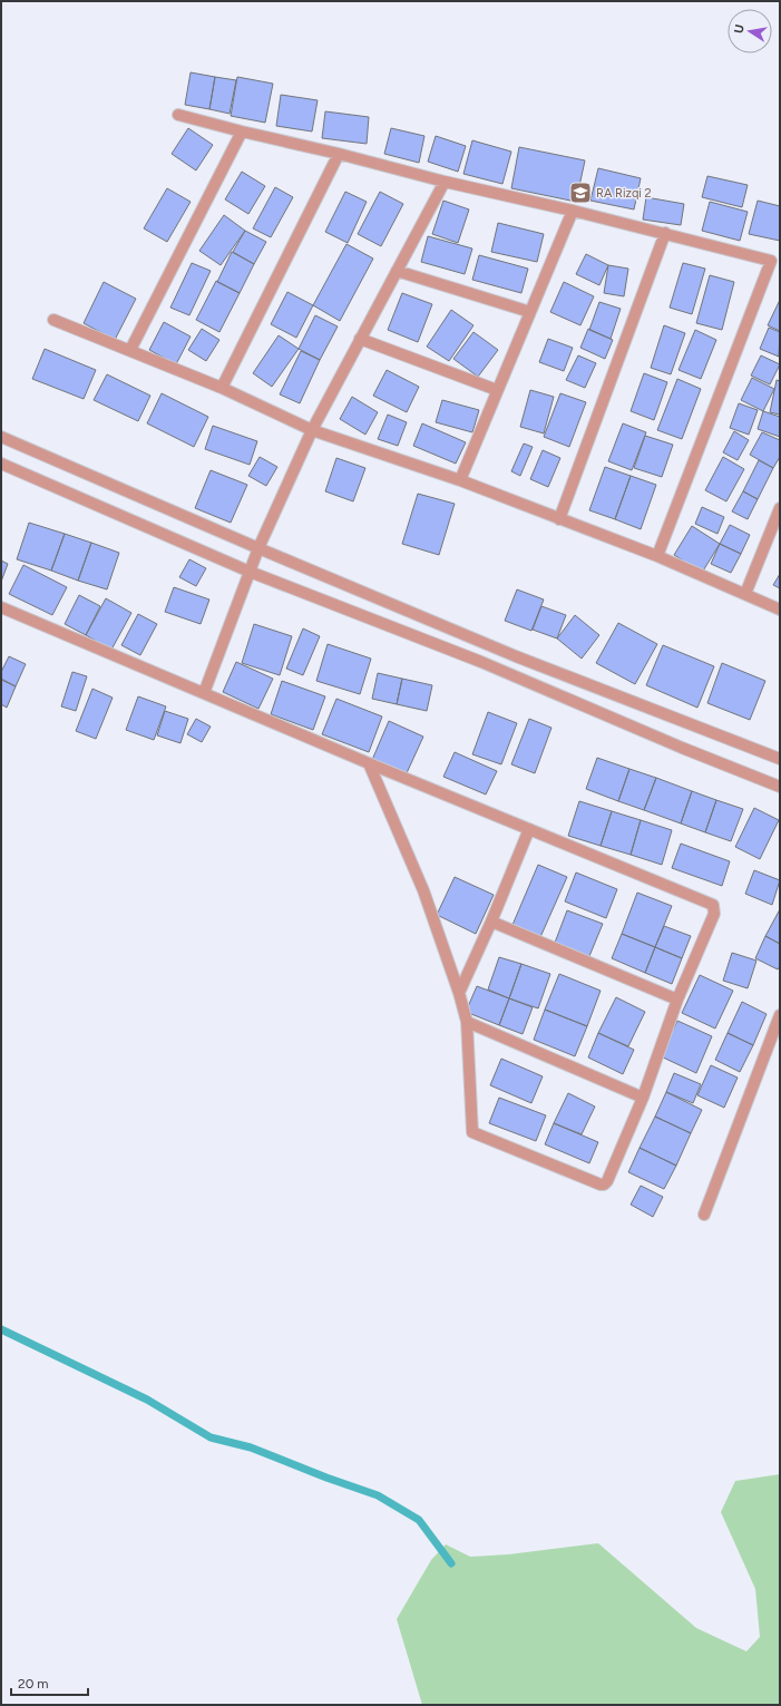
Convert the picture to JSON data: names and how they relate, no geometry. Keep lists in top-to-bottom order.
{
  "places": {
    "school or university": ["RA Rizqi 2"]
  },
  "scale_bar": "20 m",
  "north": "left"
}
